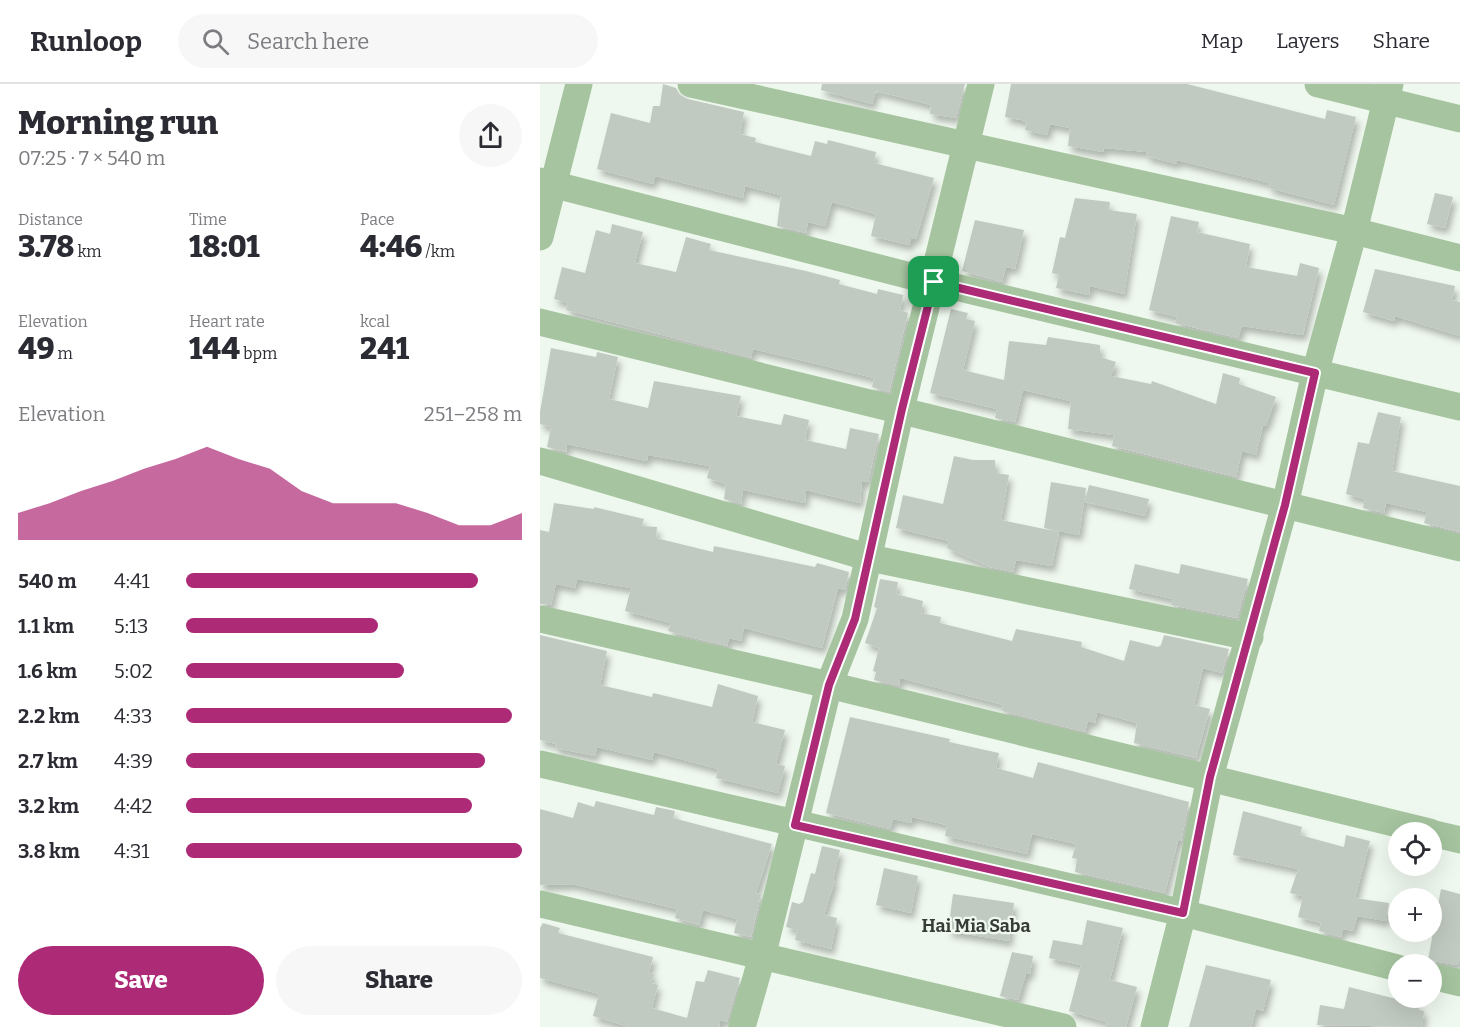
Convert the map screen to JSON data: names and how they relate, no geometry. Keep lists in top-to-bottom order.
{
  "districts": ["Hai Mia Saba"],
  "page": {
    "header": "Runloop",
    "search": "Search here",
    "nav": ["Map", "Layers", "Share"],
    "heading": ["Morning run", "07:25 · 7 × 540 m"],
    "stats": [
      ["Distance", "3.78 km"],
      ["Time", "18:01"],
      ["Pace", "4:46 /km"],
      ["Elevation", "49 m"],
      ["Heart rate", "144 bpm"],
      ["kcal", "241"]
    ],
    "chart": ["Elevation", "251–258 m"],
    "list": [
      {
        "name": "540 m",
        "note": "4:41"
      },
      {
        "name": "1.1 km",
        "note": "5:13"
      },
      {
        "name": "1.6 km",
        "note": "5:02"
      },
      {
        "name": "2.2 km",
        "note": "4:33"
      },
      {
        "name": "2.7 km",
        "note": "4:39"
      },
      {
        "name": "3.2 km",
        "note": "4:42"
      },
      {
        "name": "3.8 km",
        "note": "4:31"
      }
    ],
    "map_buttons": ["+", "−"],
    "buttons": ["Save", "Share"]
  }
}
